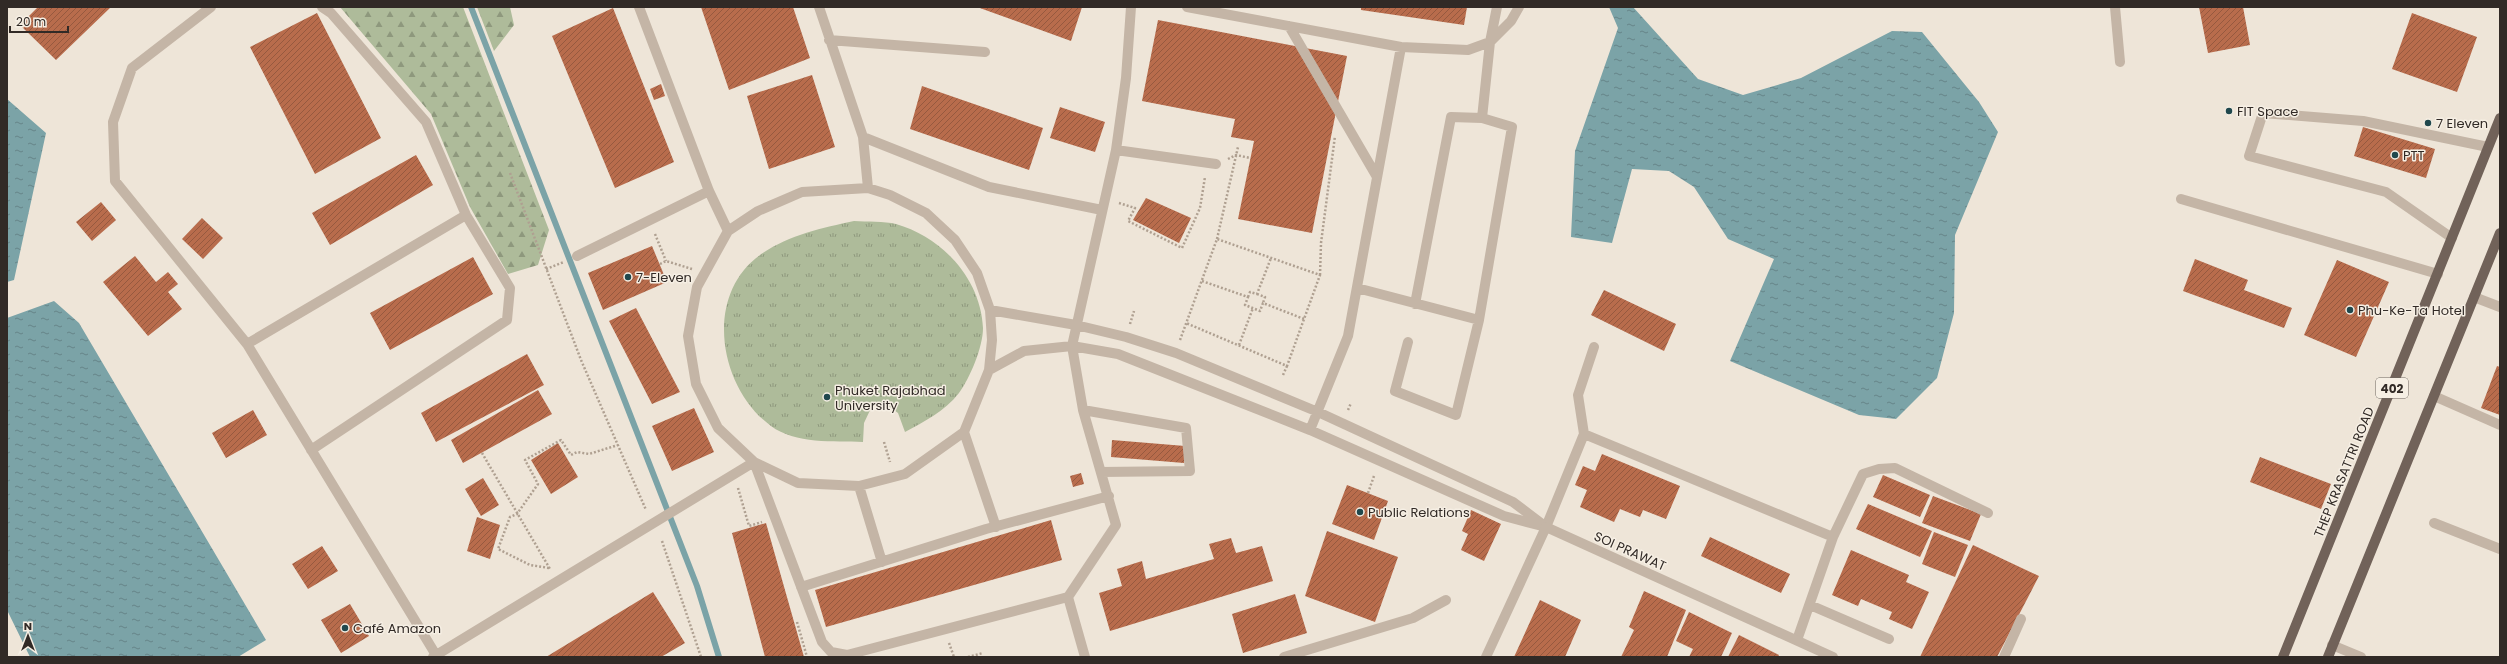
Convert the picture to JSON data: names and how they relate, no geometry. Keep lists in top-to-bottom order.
{
  "streets": {
    "main road": ["402", "THEP KRASATTRI ROAD"],
    "street": ["SOI PRAWAT"]
  },
  "places": [
    "FIT Space",
    "7 Eleven",
    "PTT",
    "7-Eleven",
    "Phu-Ke-Ta Hotel",
    "Phuket Rajabhad University",
    "Public Relations",
    "Café Amazon"
  ],
  "scale_bar": "20 m",
  "north": "top"
}
